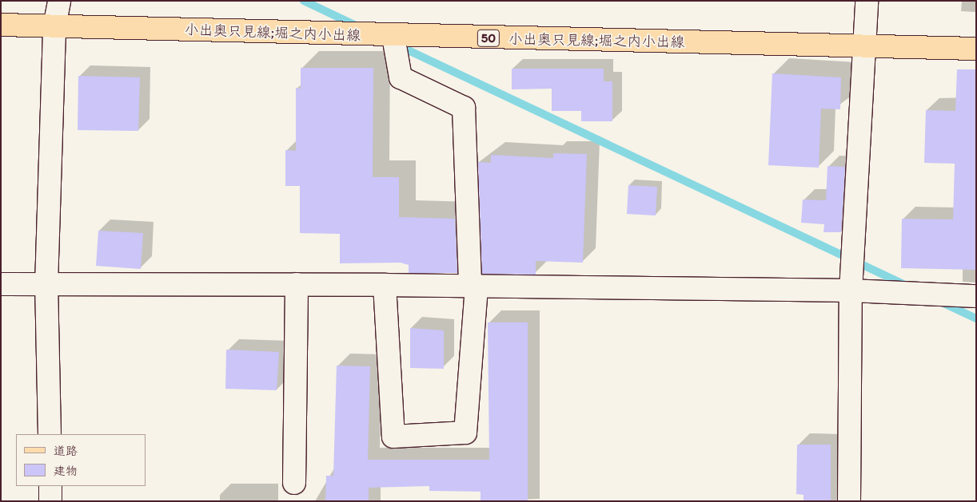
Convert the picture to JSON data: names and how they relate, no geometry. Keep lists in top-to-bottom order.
{
  "streets": {
    "main road": ["小出奥只見線;堀之内小出線", "50"]
  },
  "legend": ["道路", "建物"]
}
